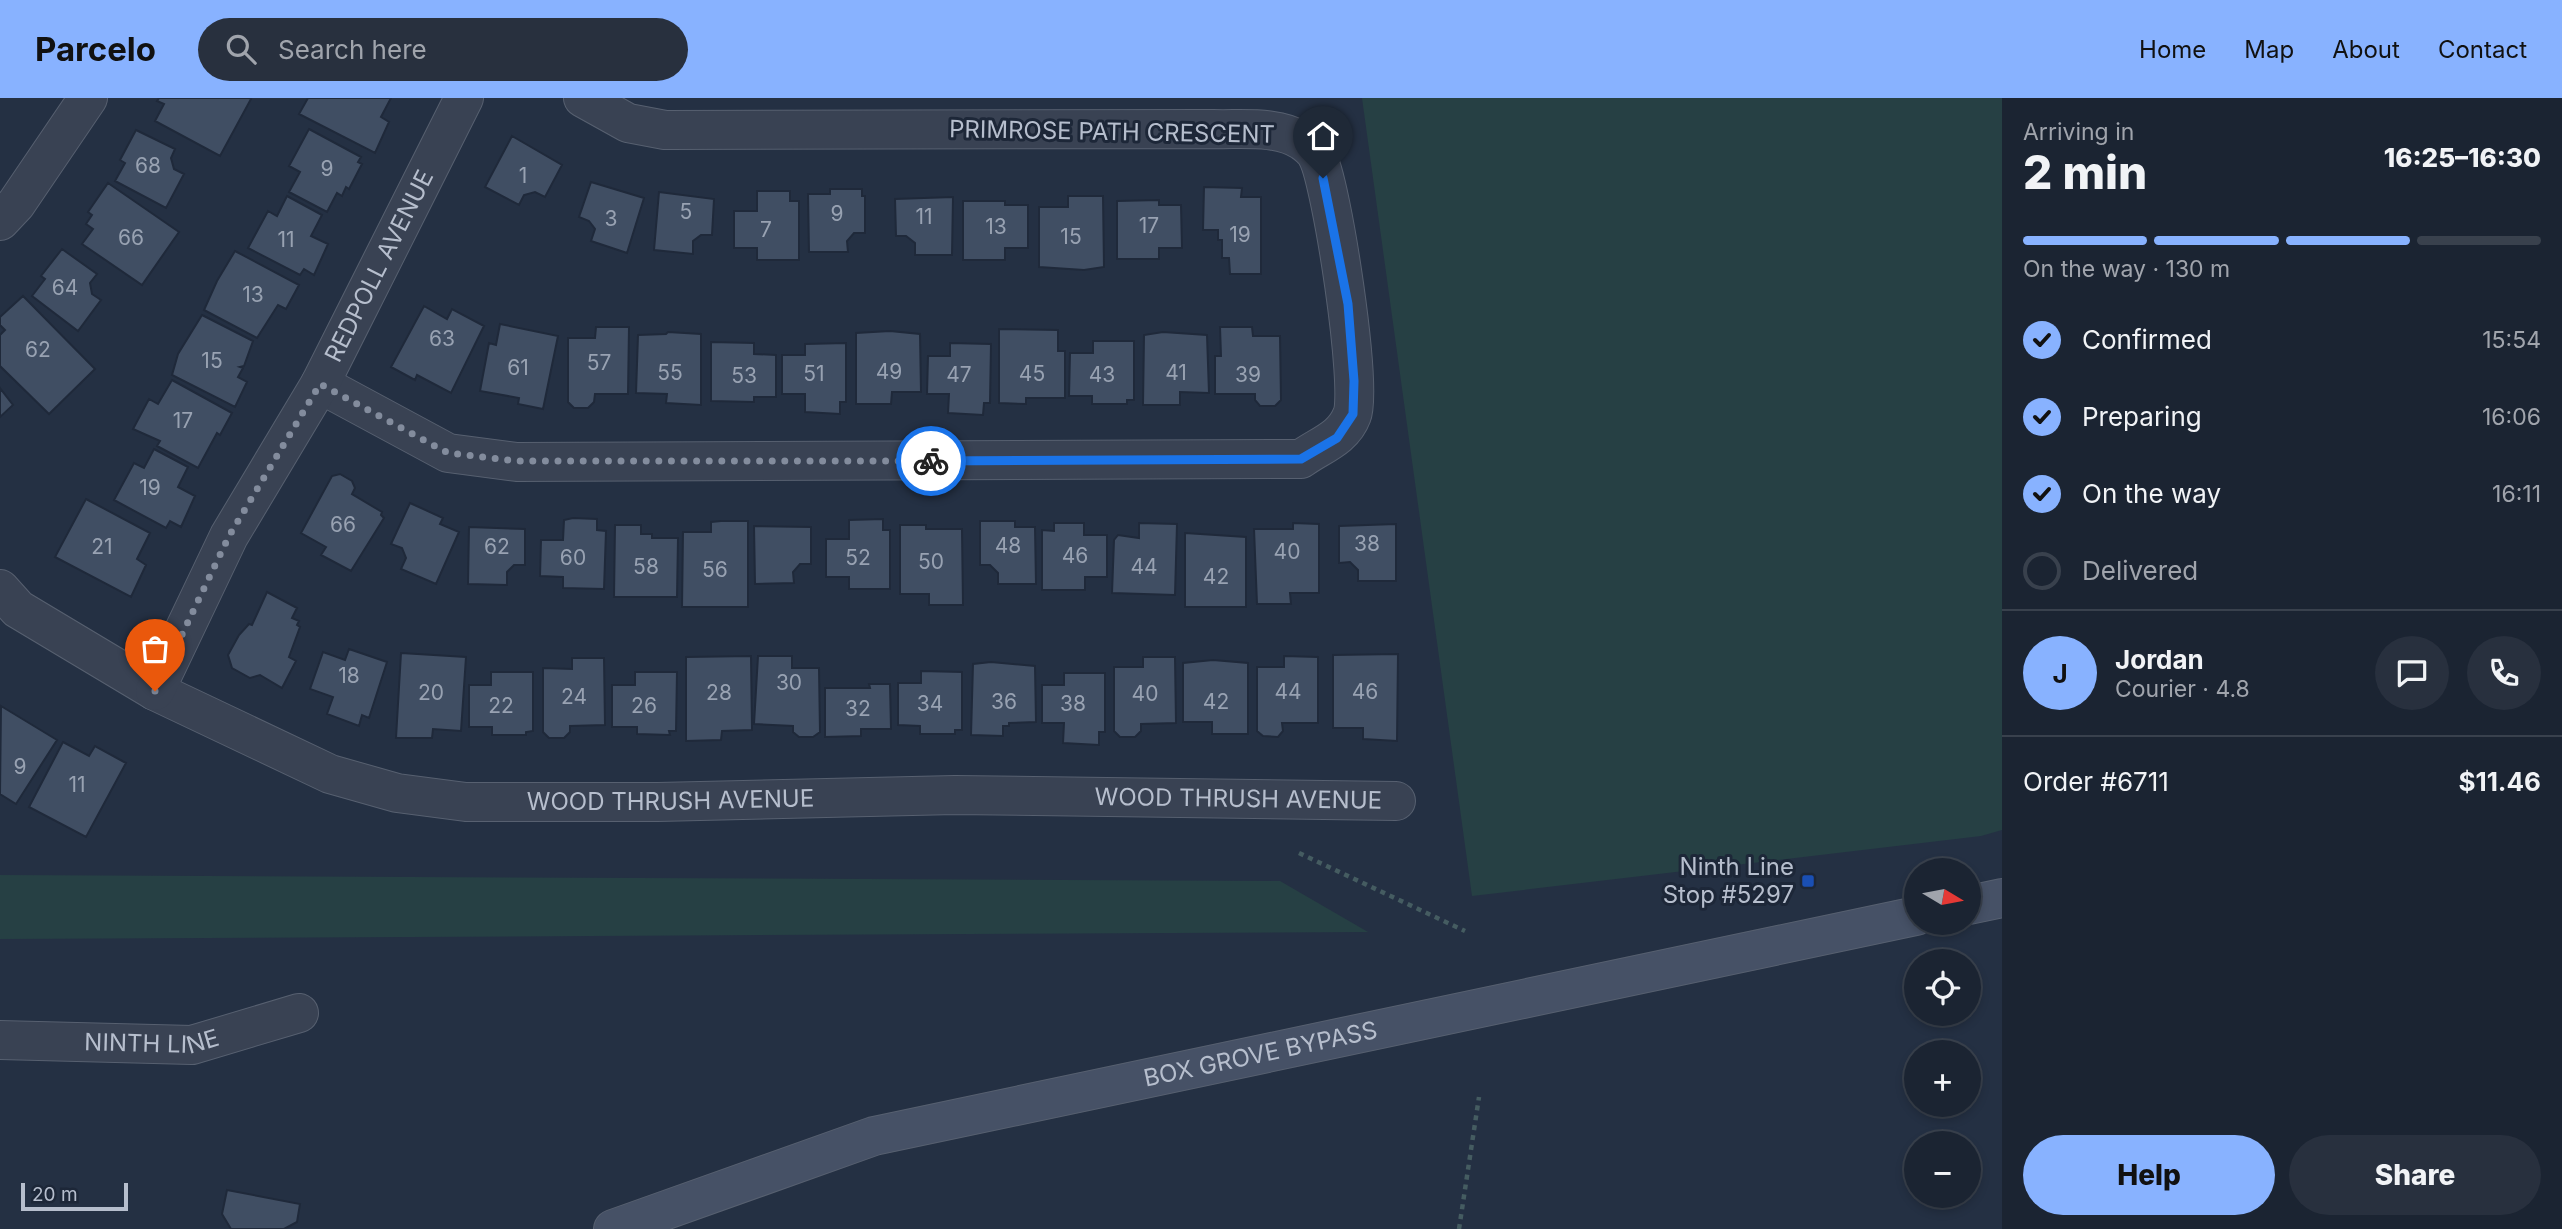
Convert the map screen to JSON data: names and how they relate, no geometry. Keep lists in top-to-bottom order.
{
  "streets": {
    "main road": ["BOX GROVE BYPASS"],
    "street": [
      "PRIMROSE PATH CRESCENT",
      "REDPOLL AVENUE",
      "WOOD THRUSH AVENUE",
      "NINTH LINE"
    ]
  },
  "crossings": [
    ["PRIMROSE PATH CRESCENT", "REDPOLL AVENUE"],
    ["REDPOLL AVENUE", "WOOD THRUSH AVENUE"]
  ],
  "places": {
    "transit": ["Ninth Line Stop #5297"]
  },
  "house_numbers": [
    "68",
    "9",
    "1",
    "5",
    "9",
    "11",
    "3",
    "17",
    "13",
    "7",
    "19",
    "15",
    "66",
    "11",
    "64",
    "13",
    "63",
    "62",
    "15",
    "57",
    "61",
    "49",
    "55",
    "41",
    "51",
    "45",
    "47",
    "43",
    "39",
    "53",
    "17",
    "19",
    "66",
    "38",
    "48",
    "21",
    "62",
    "40",
    "46",
    "60",
    "52",
    "50",
    "58",
    "44",
    "56",
    "42",
    "18",
    "30",
    "44",
    "46",
    "20",
    "28",
    "40",
    "24",
    "36",
    "42",
    "34",
    "38",
    "22",
    "26",
    "32",
    "9",
    "11"
  ],
  "scale_bar": "20 m",
  "north": "right",
  "page": {
    "header": "Parcelo",
    "search": "Search here",
    "nav": [
      "Home",
      "Map",
      "About",
      "Contact"
    ],
    "heading": ["2 min", "Arriving in", "16:25–16:30"],
    "panel": [
      "Jordan",
      "Courier · 4.8",
      "Order #6711",
      "$11.46"
    ],
    "bar": "On the way · 130 m",
    "list": [
      ["Confirmed", "15:54"],
      ["Preparing", "16:06"],
      ["On the way", "16:11"],
      "Delivered"
    ],
    "round": "J",
    "map_buttons": ["+", "−"],
    "buttons": ["Help", "Share"],
    "scale": "20 m"
  }
}
